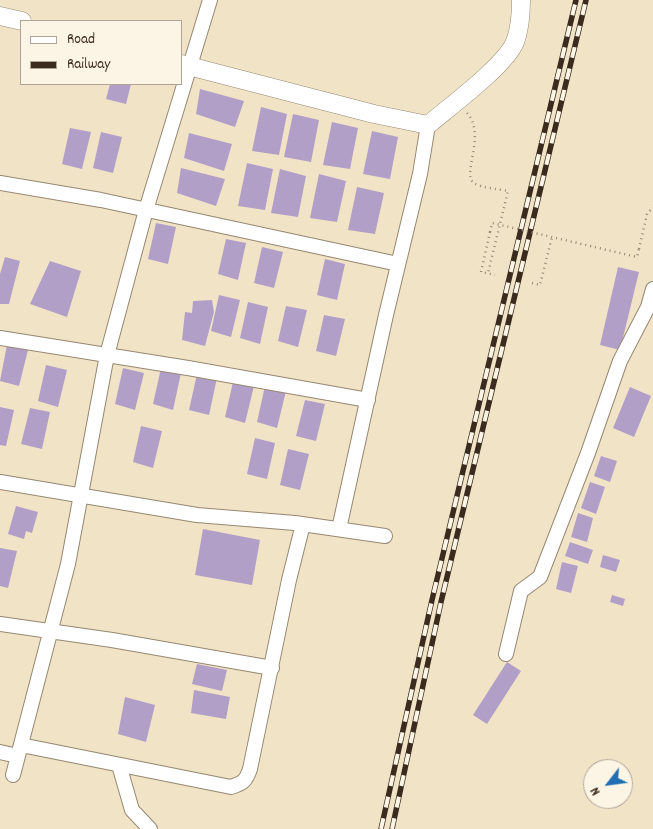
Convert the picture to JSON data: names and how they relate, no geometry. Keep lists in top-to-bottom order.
{
  "legend": ["Road", "Railway"],
  "north": "bottom left"
}
